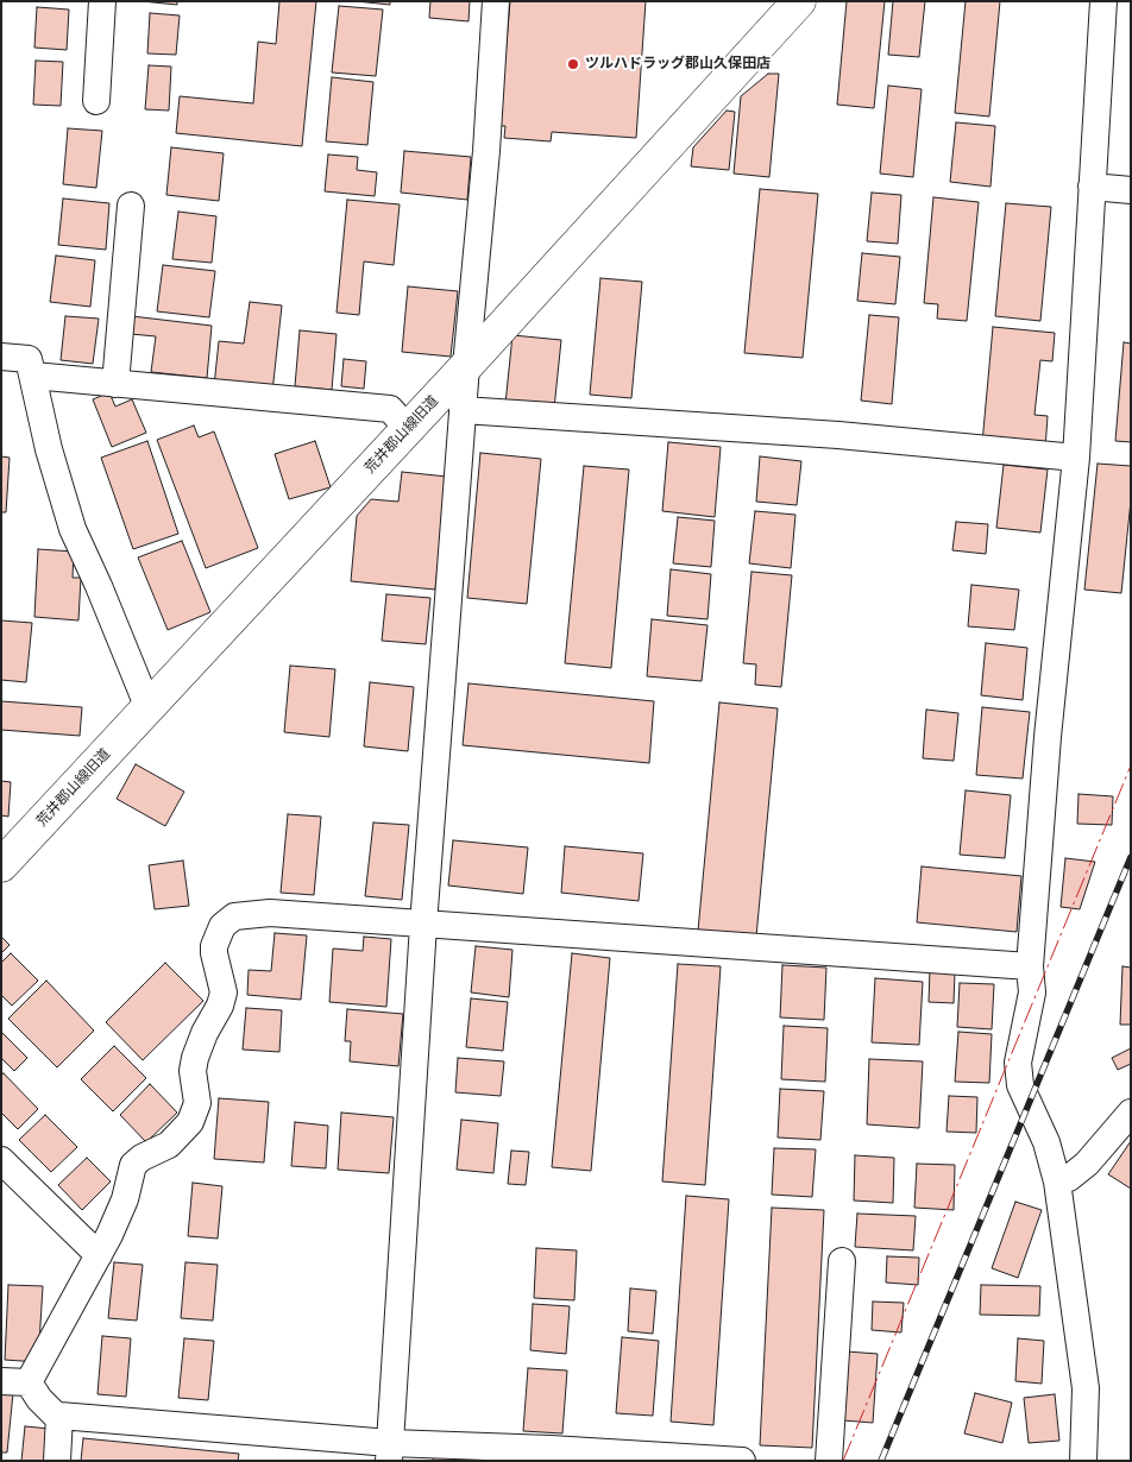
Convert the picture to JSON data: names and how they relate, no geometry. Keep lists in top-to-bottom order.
{
  "streets": {
    "street": ["荒井郡山線旧道"]
  },
  "places": ["ツルハドラッグ郡山久保田店"]
}
